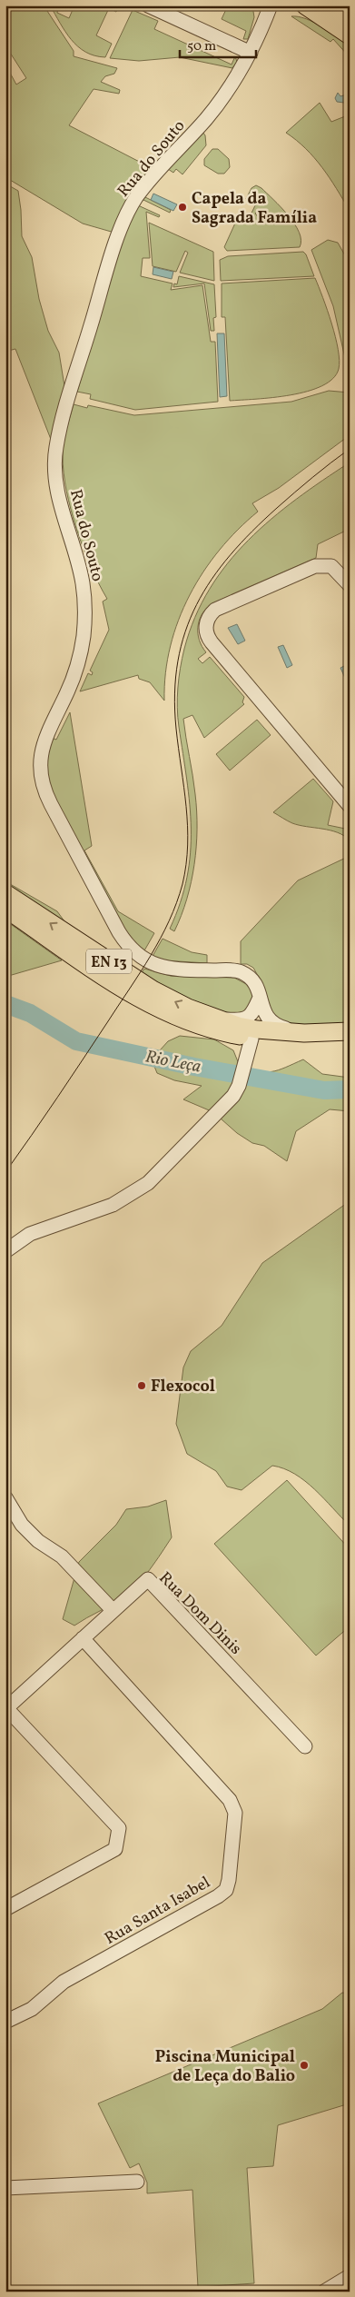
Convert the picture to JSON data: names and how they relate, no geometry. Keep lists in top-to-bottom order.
{
  "streets": {
    "main road": ["EN 13"],
    "street": ["Rua do Souto", "Rua Dom Dinis", "Rua Santa Isabel"]
  },
  "crossings": [
    ["Rua do Souto", "EN 13"],
    ["Rua Dom Dinis", "Rua Santa Isabel"]
  ],
  "water": ["Rio Leça"],
  "places": ["Capela da Sagrada Família", "Flexocol", "Piscina Municipal de Leça do Balio"],
  "scale_bar": "50 m"
}
